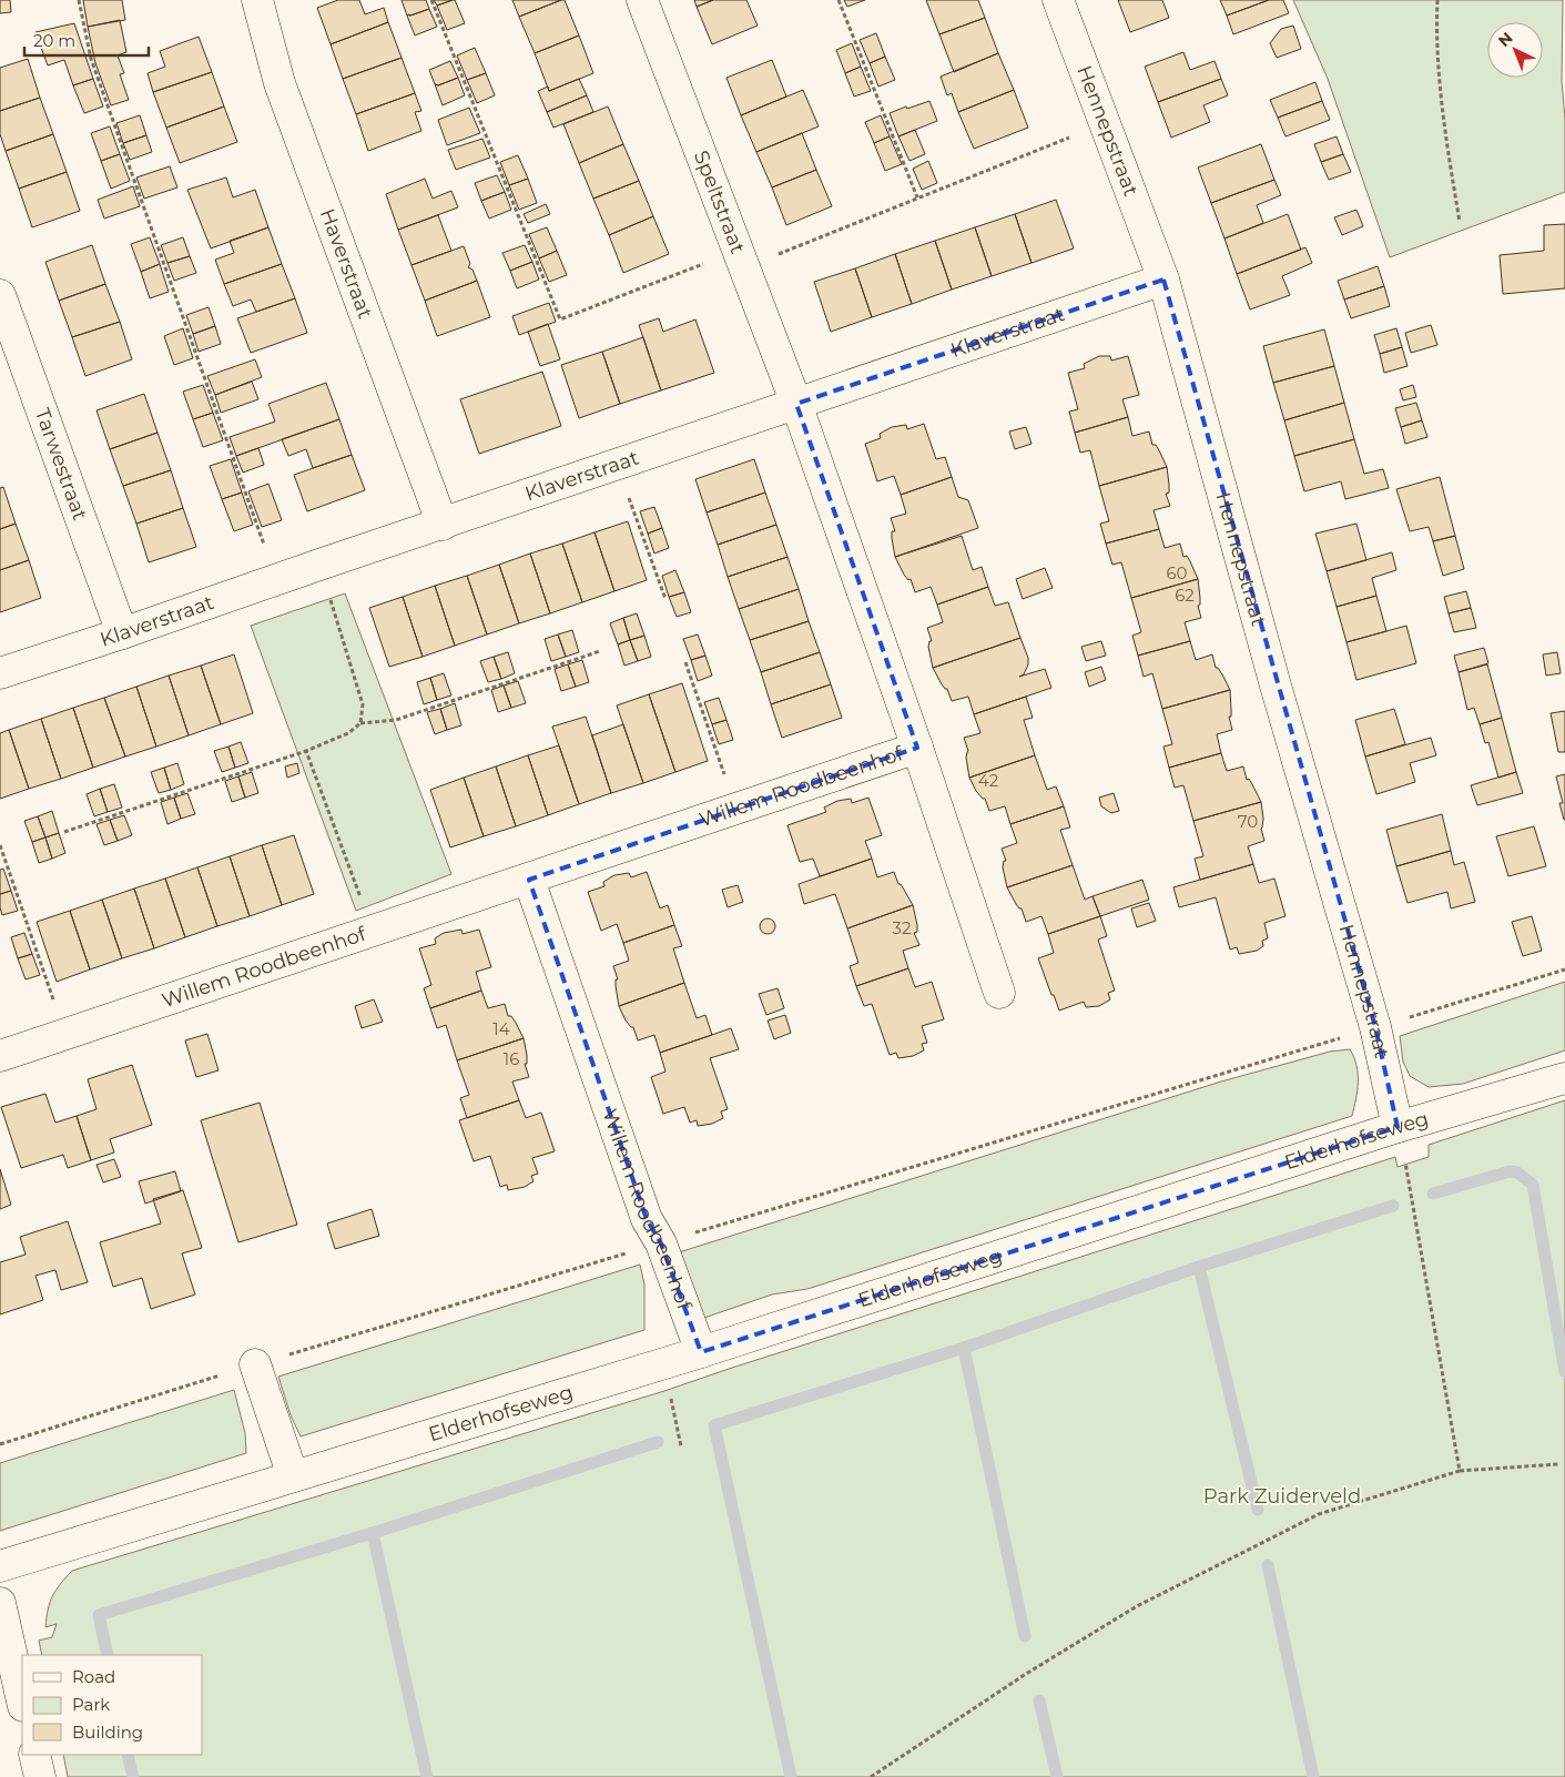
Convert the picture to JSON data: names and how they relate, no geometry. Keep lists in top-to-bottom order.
{
  "streets": {
    "street": [
      "Hennepstraat",
      "Speltstraat",
      "Haverstraat",
      "Klaverstraat",
      "Tarwestraat",
      "Willem Roodbeenhof",
      "Elderhofseweg"
    ]
  },
  "crossings": [
    ["Hennepstraat", "Klaverstraat"],
    ["Hennepstraat", "Elderhofseweg"],
    ["Speltstraat", "Klaverstraat"],
    ["Speltstraat", "Willem Roodbeenhof"],
    ["Haverstraat", "Klaverstraat"],
    ["Klaverstraat", "Tarwestraat"],
    ["Klaverstraat", "Willem Roodbeenhof"],
    ["Willem Roodbeenhof", "Elderhofseweg"]
  ],
  "parks": ["Park Zuiderveld"],
  "house_numbers": [
    "60",
    "62",
    "42",
    "70",
    "32",
    "14",
    "16"
  ],
  "legend": ["Road", "Park", "Building"],
  "scale_bar": "20 m",
  "north": "top left"
}
